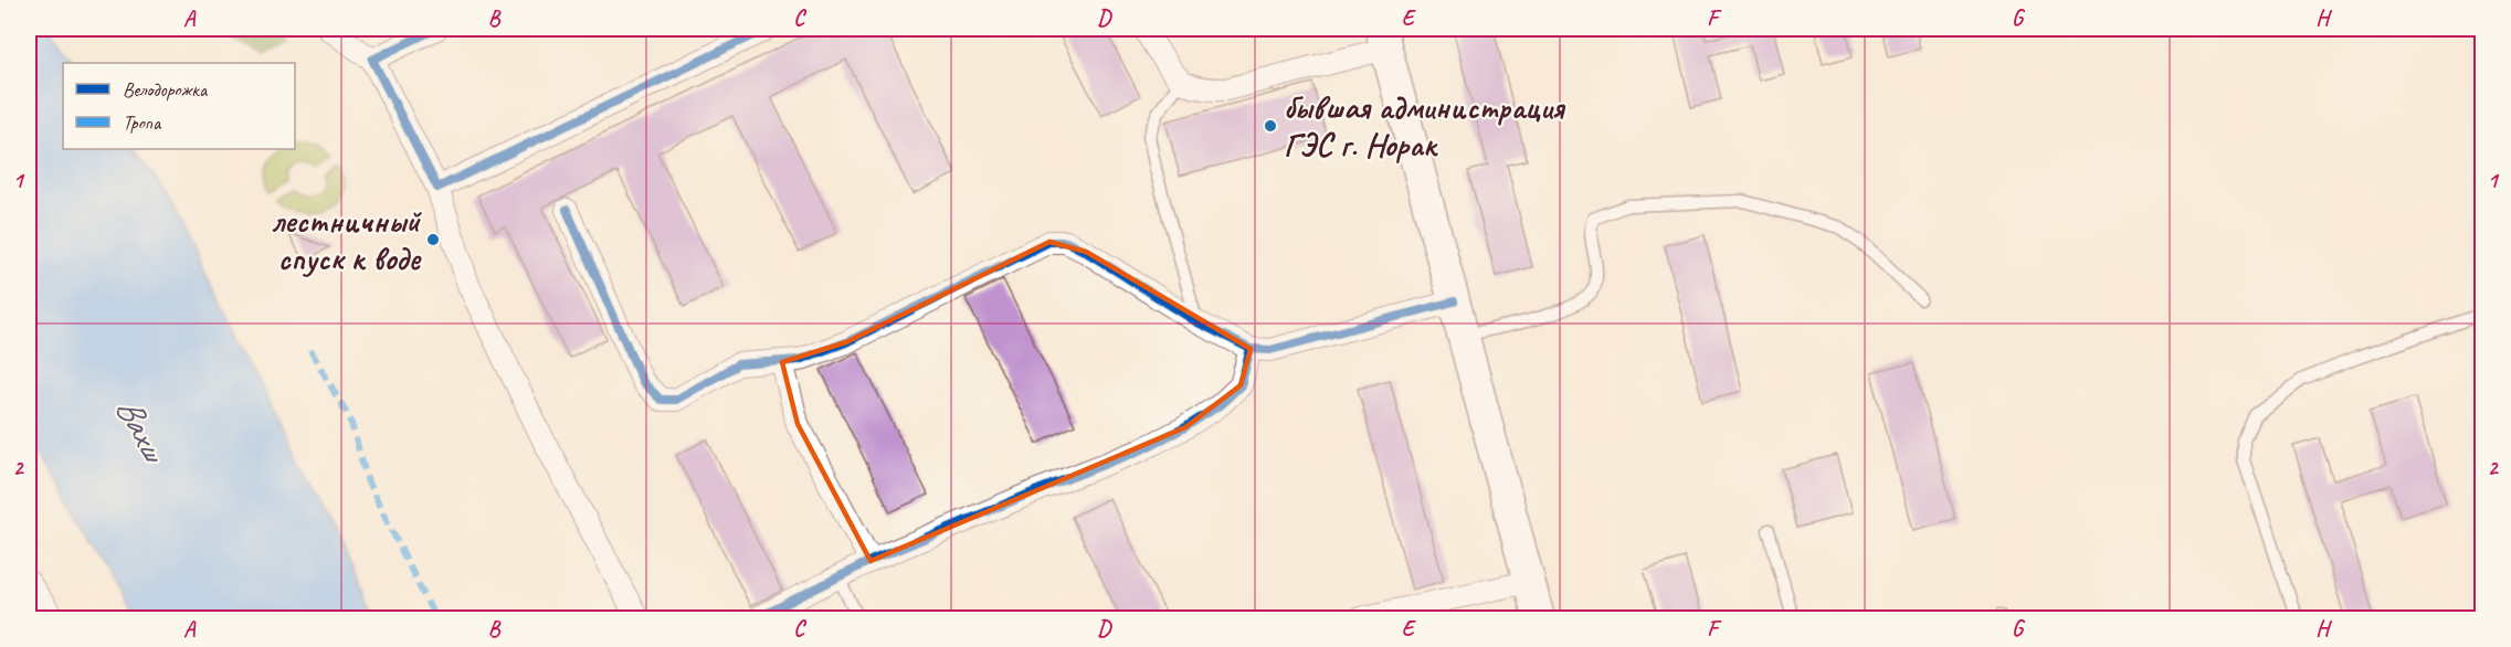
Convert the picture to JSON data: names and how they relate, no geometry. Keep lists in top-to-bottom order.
{
  "water": ["Вахш"],
  "places": ["бывшая администрация ГЭС г. Норак", "лестничный спуск к воде"],
  "legend": ["Велодорожка", "Тропа"],
  "grid": {
    "columns": [
      "A",
      "B",
      "C",
      "D",
      "E",
      "F",
      "G",
      "H"
    ],
    "rows": ["1", "2"]
  }
}
